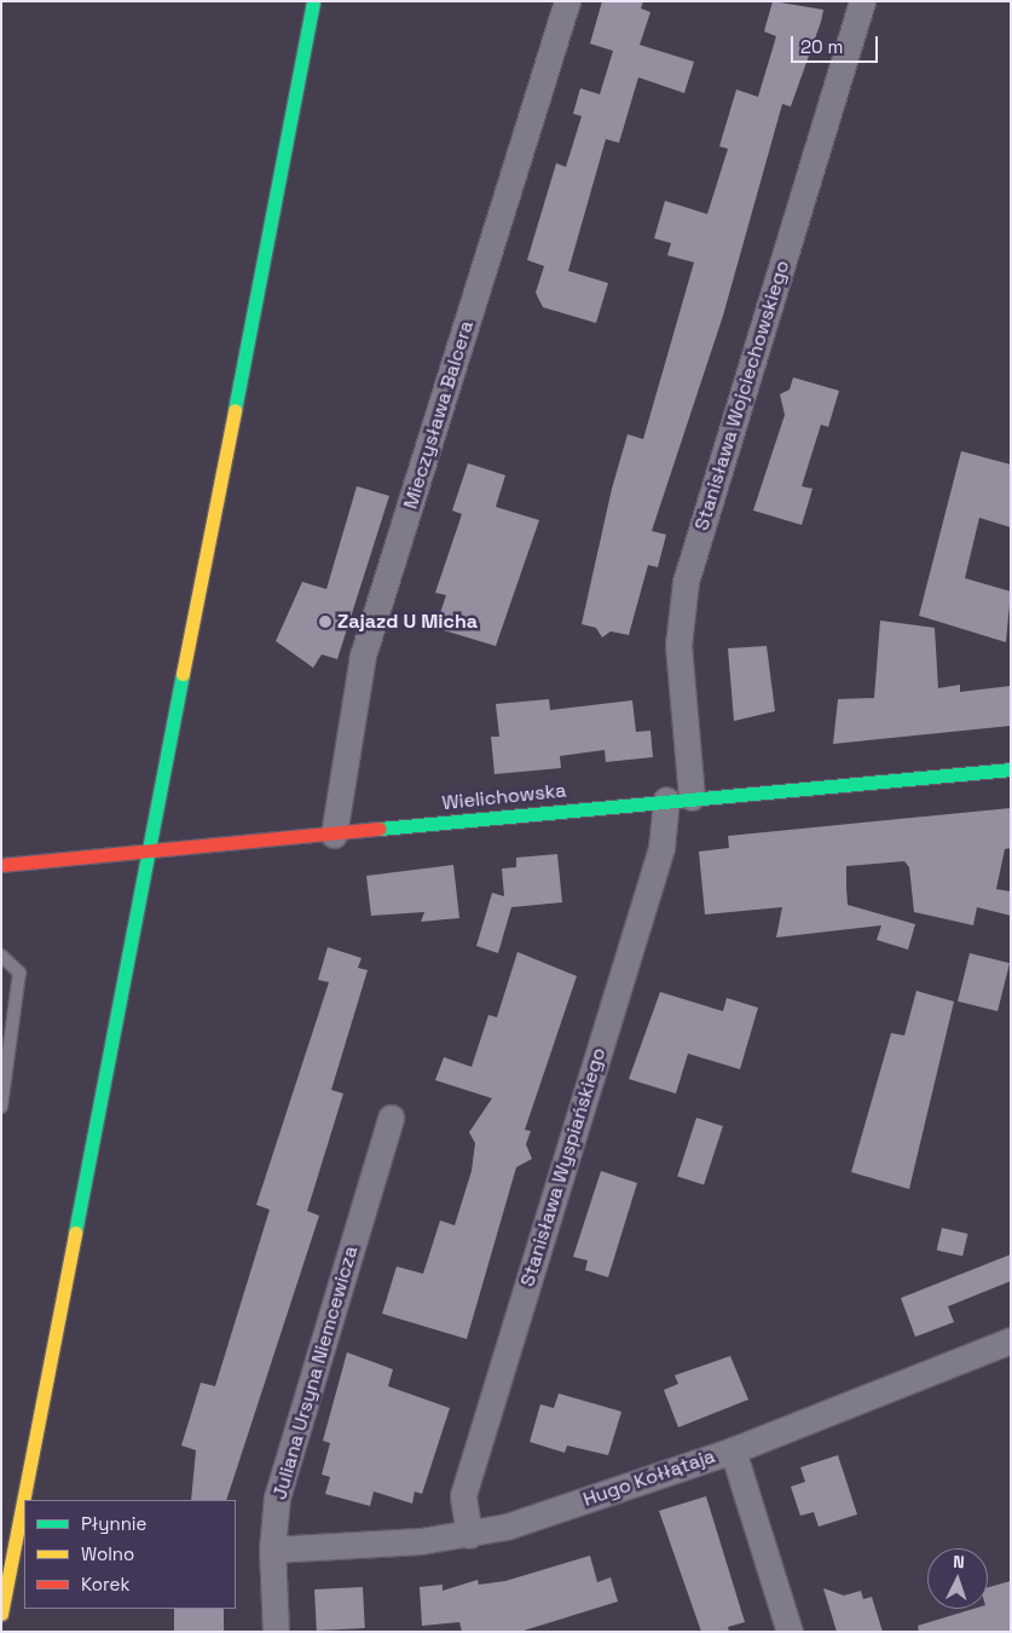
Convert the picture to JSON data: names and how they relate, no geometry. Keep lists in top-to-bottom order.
{
  "streets": {
    "main road": ["Wielichowska"],
    "street": [
      "Stanisława Wojciechowskiego",
      "Mieczysława Balcera",
      "Stanisława Wyspiańskiego",
      "Juliana Ursyna Niemcewicza",
      "Hugo Kołłątaja"
    ]
  },
  "crossings": [
    ["Stanisława Wojciechowskiego", "Wielichowska"],
    ["Stanisława Wojciechowskiego", "Stanisława Wyspiańskiego"],
    ["Mieczysława Balcera", "Wielichowska"],
    ["Wielichowska", "Stanisława Wyspiańskiego"],
    ["Stanisława Wyspiańskiego", "Hugo Kołłątaja"],
    ["Juliana Ursyna Niemcewicza", "Hugo Kołłątaja"]
  ],
  "places": ["Zajazd U Micha"],
  "legend": ["Płynnie", "Wolno", "Korek"],
  "scale_bar": "20 m",
  "north": "top"
}
